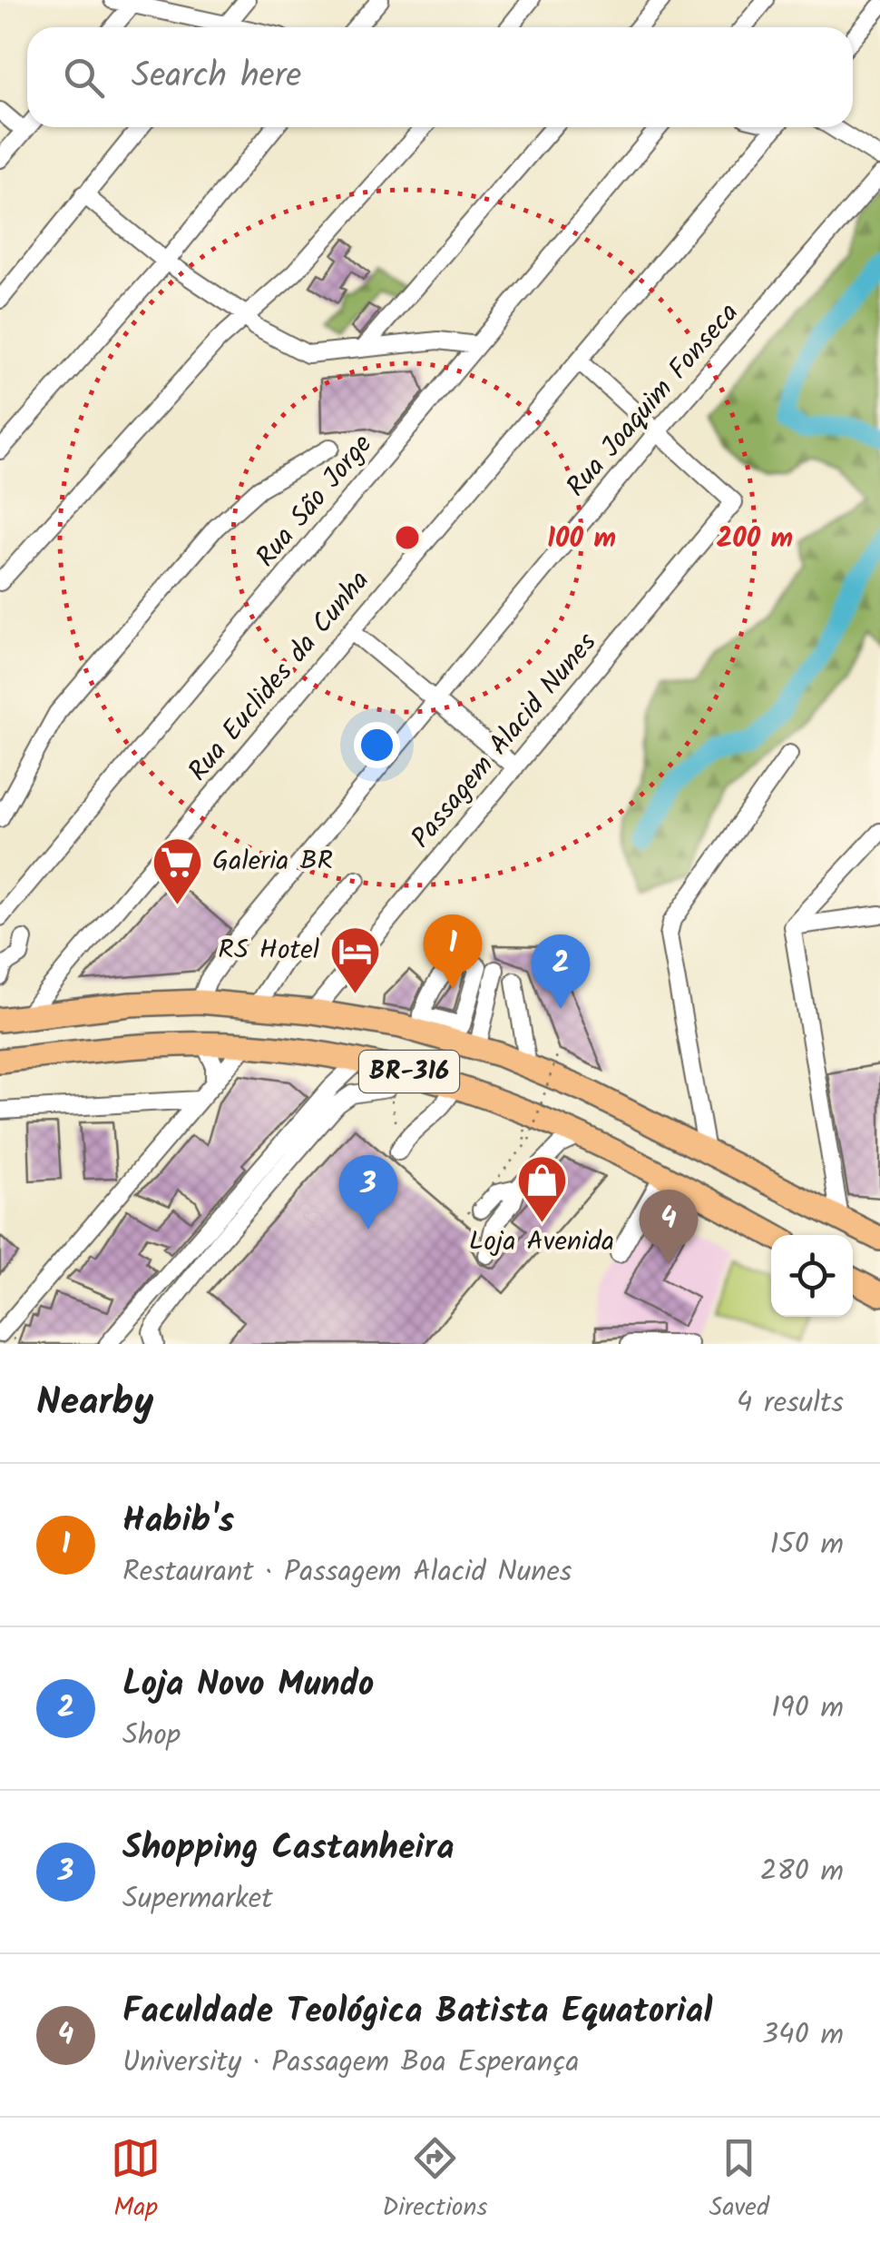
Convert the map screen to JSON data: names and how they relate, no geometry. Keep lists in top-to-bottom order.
{
  "streets": {
    "highway": ["BR-316"],
    "street": [
      "Rua Joaquim Fonseca",
      "Rua São Jorge",
      "Rua Euclides da Cunha",
      "Passagem Alacid Nunes"
    ]
  },
  "crossings": [
    ["Rua Joaquim Fonseca", "Passagem Alacid Nunes"],
    ["Rua Joaquim Fonseca", "BR-316"],
    ["Rua Euclides da Cunha", "BR-316"],
    ["Passagem Alacid Nunes", "BR-316"]
  ],
  "places": {
    "supermarket": ["Galeria BR"],
    "hotel": ["RS Hotel"],
    "shop": ["Loja Avenida"]
  },
  "page": {
    "search": "Search here",
    "pins": [
      "1",
      "2",
      "3",
      "4"
    ],
    "heading": ["Nearby", "4 results"],
    "list": [
      {
        "mark": "1",
        "name": "Habib's",
        "note": "Restaurant · Passagem Alacid Nunes",
        "value": "150 m"
      },
      {
        "mark": "2",
        "name": "Loja Novo Mundo",
        "note": "Shop",
        "value": "190 m"
      },
      {
        "mark": "3",
        "name": "Shopping Castanheira",
        "note": "Supermarket",
        "value": "280 m"
      },
      {
        "mark": "4",
        "name": "Faculdade Teológica Batista Equatorial",
        "note": "University · Passagem Boa Esperança",
        "value": "340 m"
      }
    ],
    "nav": ["Map", "Directions", "Saved"]
  },
  "rings": ["100 m", "200 m"]
}
